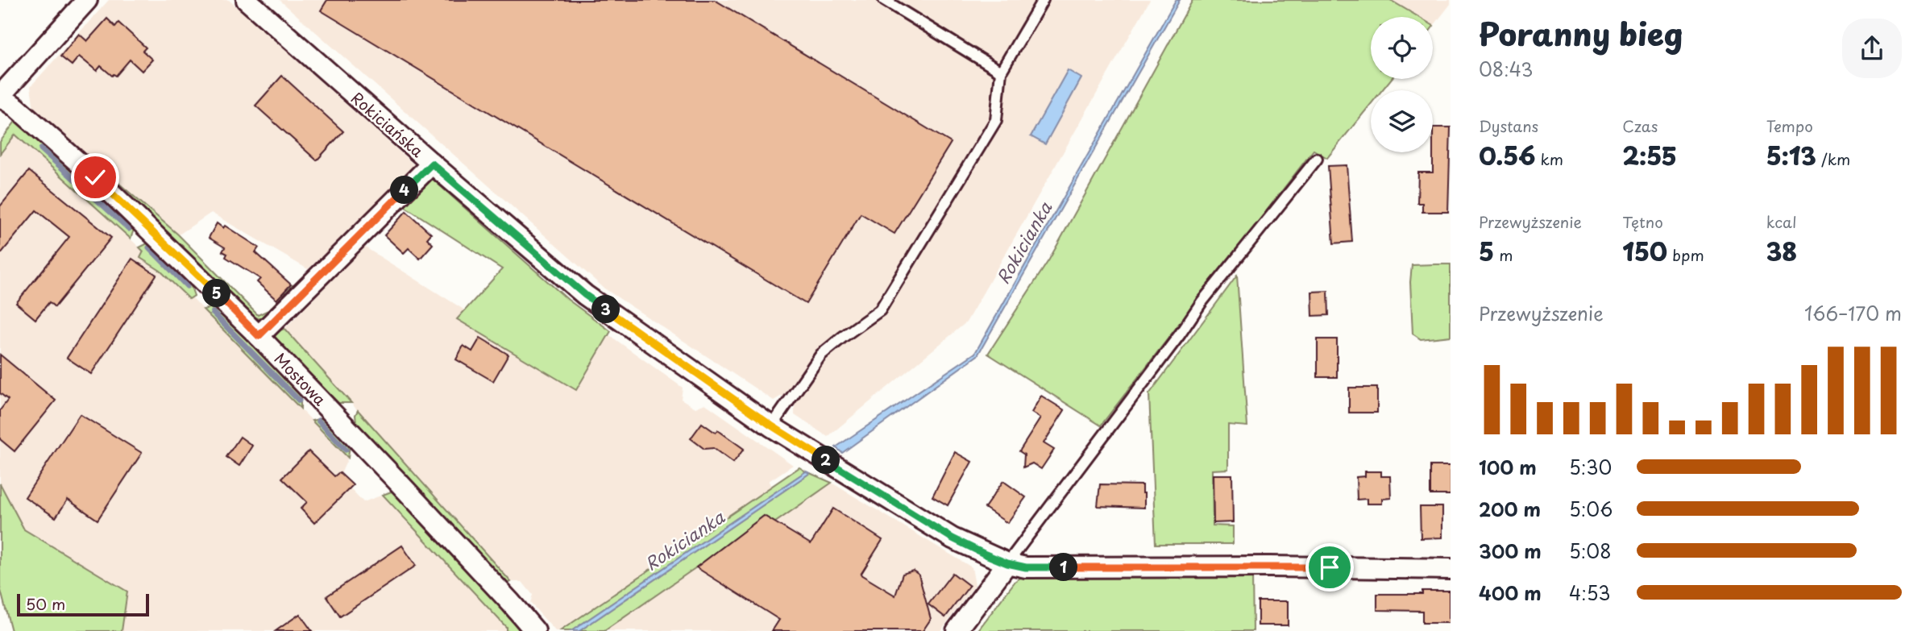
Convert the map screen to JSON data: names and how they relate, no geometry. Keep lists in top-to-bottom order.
{
  "streets": {
    "street": ["Rokiciańska", "Mostowa"]
  },
  "water": ["Rokicianka"],
  "scale_bar": "50 m",
  "page": {
    "heading": ["Poranny bieg", "08:43"],
    "stats": [
      ["Dystans", "0.56 km"],
      ["Czas", "2:55"],
      ["Tempo", "5:13 /km"],
      ["Przewyższenie", "5 m"],
      ["Tętno", "150 bpm"],
      ["kcal", "38"]
    ],
    "pins": [
      "4",
      "5",
      "3",
      "2",
      "1"
    ],
    "chart": ["Przewyższenie", "166–170 m"],
    "list": [
      {
        "name": "100 m",
        "note": "5:30"
      },
      {
        "name": "200 m",
        "note": "5:06"
      },
      {
        "name": "300 m",
        "note": "5:08"
      },
      {
        "name": "400 m",
        "note": "4:53"
      }
    ],
    "scale": "50 m"
  }
}
